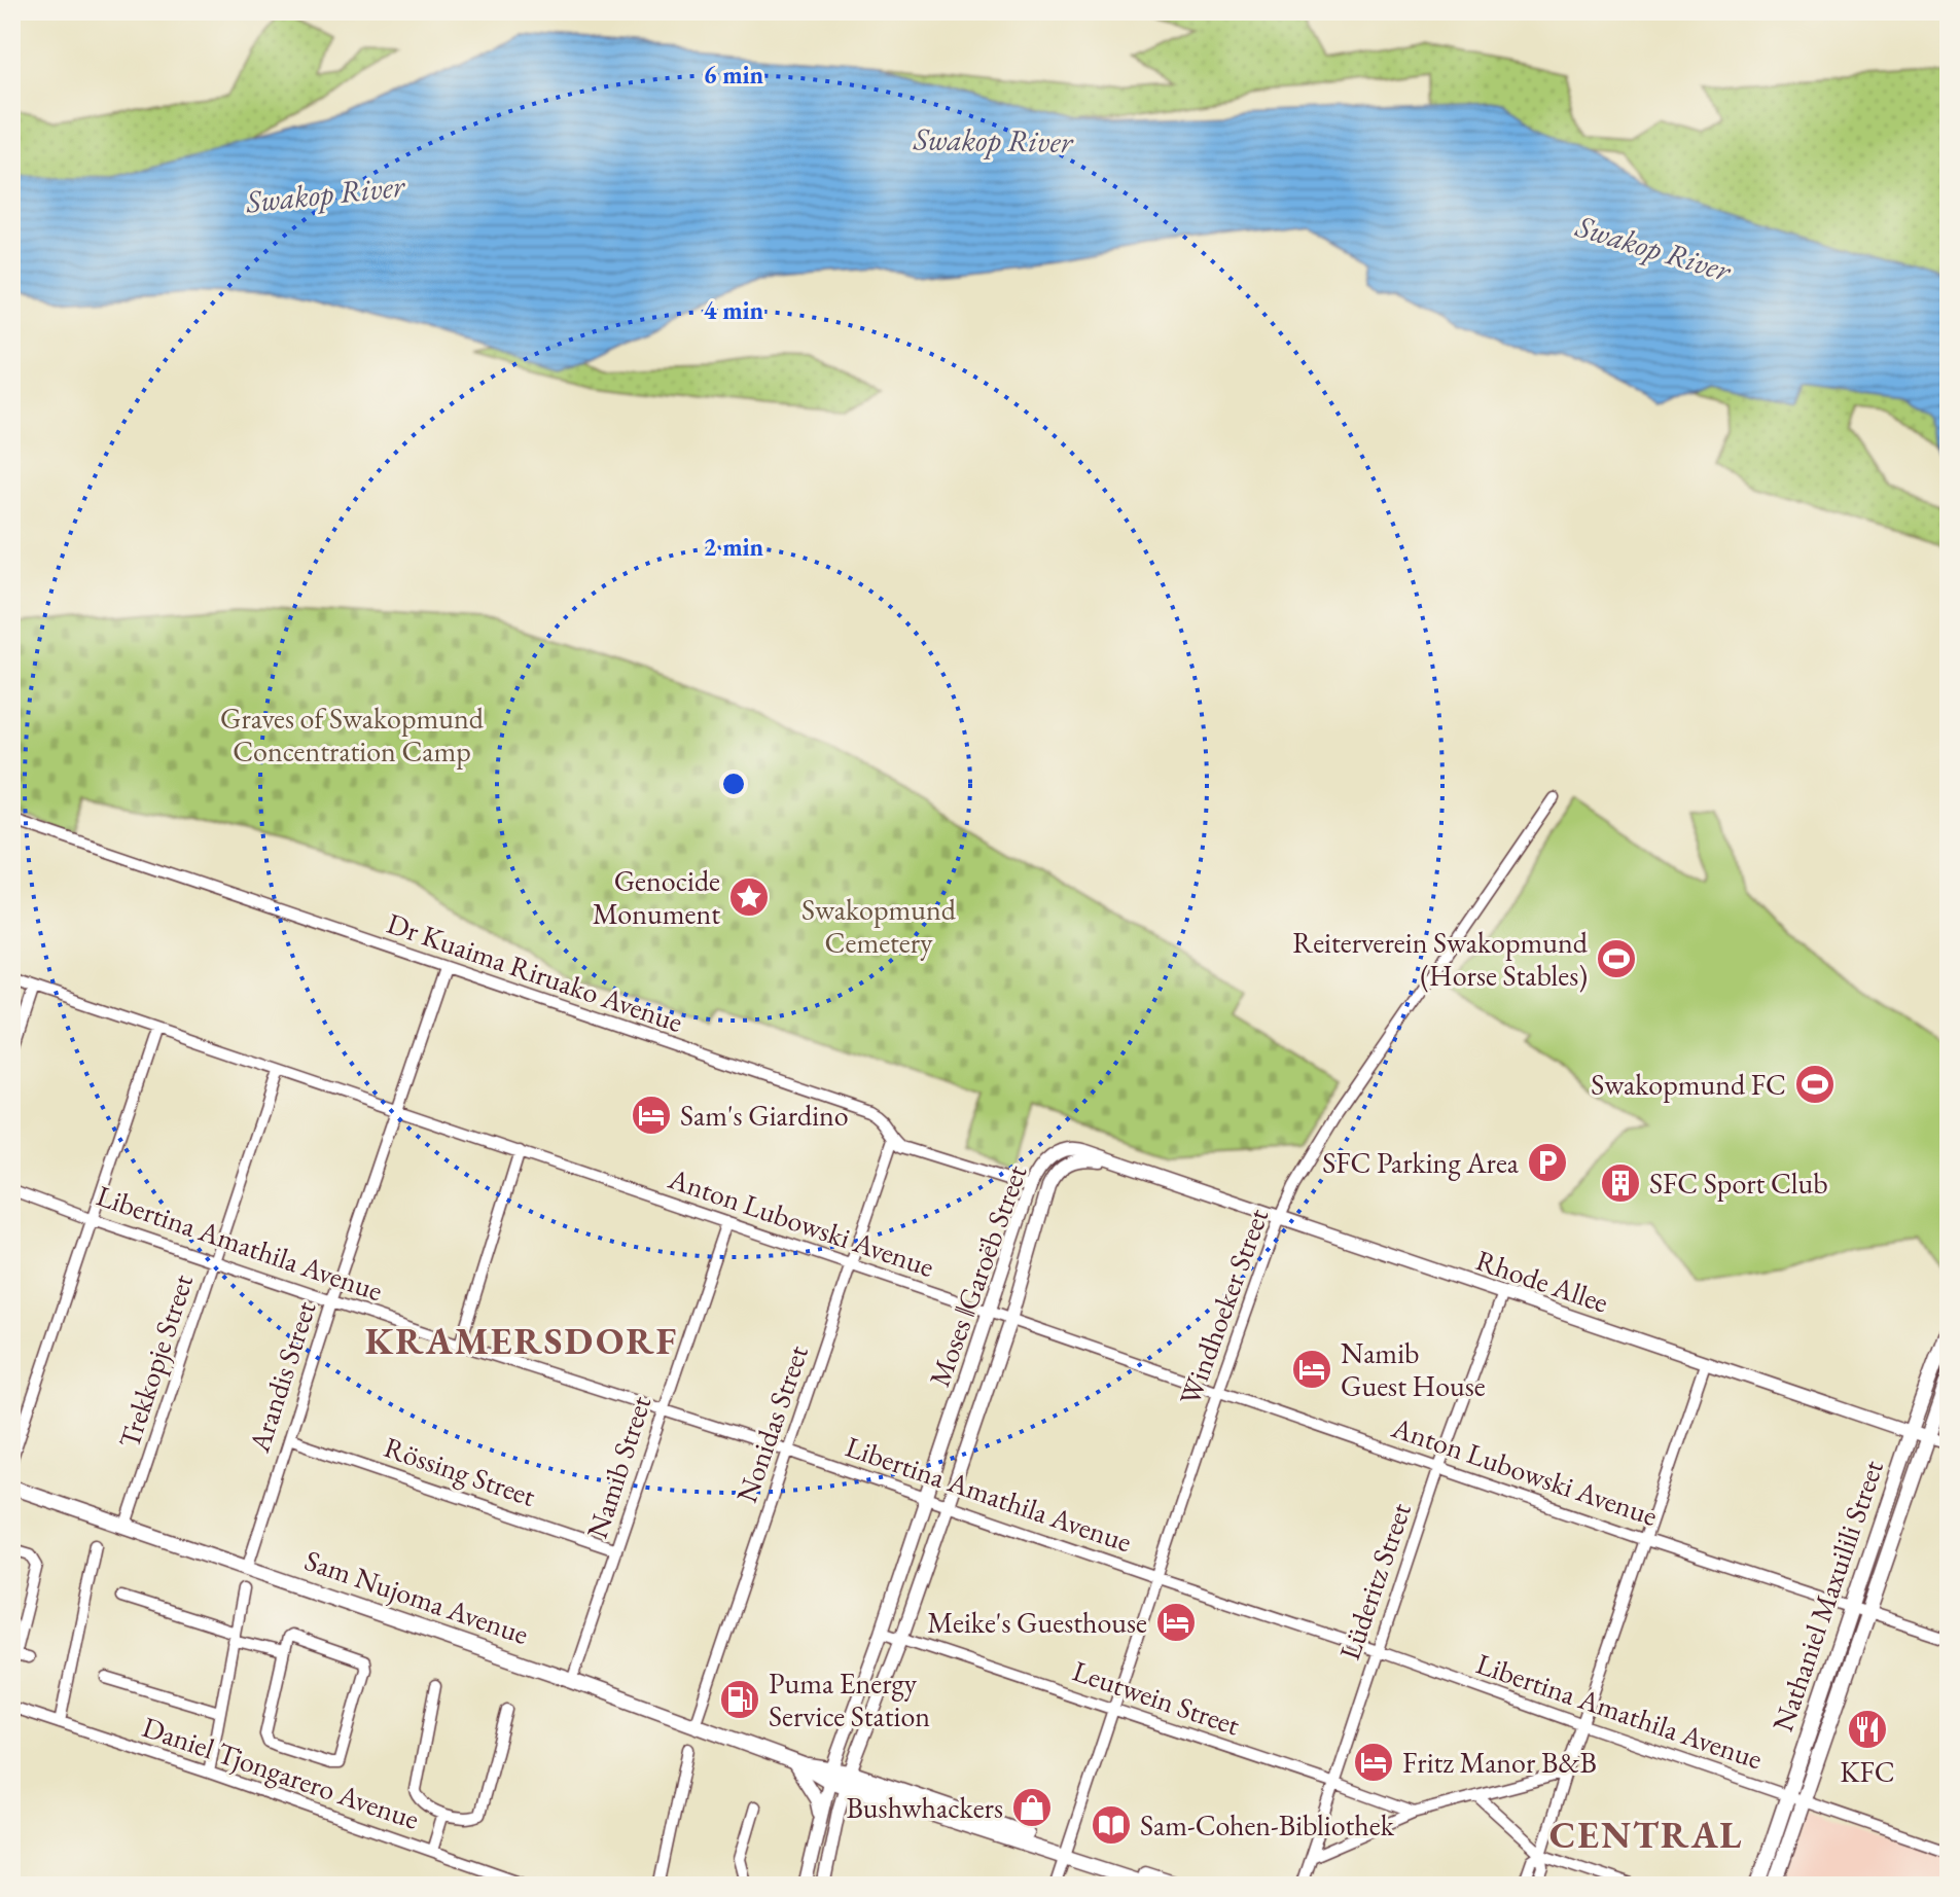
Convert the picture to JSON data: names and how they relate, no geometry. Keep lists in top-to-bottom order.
{
  "streets": {
    "highway": ["Nathaniel Maxuilili Street", "Sam Nujoma Avenue"],
    "main road": ["Moses ǁGaroëb Street", "Rhode Allee"],
    "street": [
      "Dr Kuaima Riruako Avenue",
      "Anton Lubowski Avenue",
      "Libertina Amathila Avenue",
      "Windhoeker Street",
      "Trekkopje Street",
      "Arandis Street",
      "Nonidas Street",
      "Namib Street",
      "Rössing Street",
      "Lüderitz Street",
      "Leutwein Street",
      "Daniel Tjongarero Avenue"
    ]
  },
  "crossings": [
    ["Dr Kuaima Riruako Avenue", "Moses ǁGaroëb Street"],
    ["Dr Kuaima Riruako Avenue", "Arandis Street"],
    ["Dr Kuaima Riruako Avenue", "Nonidas Street"],
    ["Anton Lubowski Avenue", "Moses ǁGaroëb Street"],
    ["Anton Lubowski Avenue", "Windhoeker Street"],
    ["Anton Lubowski Avenue", "Trekkopje Street"],
    ["Anton Lubowski Avenue", "Arandis Street"],
    ["Anton Lubowski Avenue", "Nonidas Street"],
    ["Anton Lubowski Avenue", "Namib Street"],
    ["Anton Lubowski Avenue", "Lüderitz Street"],
    ["Anton Lubowski Avenue", "Nathaniel Maxuilili Street"],
    ["Libertina Amathila Avenue", "Moses ǁGaroëb Street"],
    ["Libertina Amathila Avenue", "Windhoeker Street"],
    ["Libertina Amathila Avenue", "Trekkopje Street"],
    ["Libertina Amathila Avenue", "Arandis Street"],
    ["Libertina Amathila Avenue", "Nonidas Street"],
    ["Libertina Amathila Avenue", "Namib Street"],
    ["Libertina Amathila Avenue", "Lüderitz Street"],
    ["Libertina Amathila Avenue", "Nathaniel Maxuilili Street"],
    ["Moses ǁGaroëb Street", "Rhode Allee"],
    ["Moses ǁGaroëb Street", "Sam Nujoma Avenue"],
    ["Moses ǁGaroëb Street", "Leutwein Street"],
    ["Rhode Allee", "Windhoeker Street"],
    ["Rhode Allee", "Lüderitz Street"],
    ["Rhode Allee", "Nathaniel Maxuilili Street"],
    ["Windhoeker Street", "Sam Nujoma Avenue"],
    ["Windhoeker Street", "Leutwein Street"],
    ["Trekkopje Street", "Sam Nujoma Avenue"],
    ["Arandis Street", "Rössing Street"],
    ["Arandis Street", "Sam Nujoma Avenue"],
    ["Nonidas Street", "Sam Nujoma Avenue"],
    ["Namib Street", "Rössing Street"],
    ["Namib Street", "Sam Nujoma Avenue"],
    ["Lüderitz Street", "Leutwein Street"]
  ],
  "districts": ["KRAMERSDORF", "CENTRAL"],
  "water": ["Swakop River"],
  "parks": ["Graves of Swakopmund Concentration Camp", "Swakopmund Cemetery"],
  "places": {
    "place": ["Genocide Monument"],
    "sports": ["Reiterverein Swakopmund (Horse Stables)", "Swakopmund FC"],
    "hotel": [
      "Sam's Giardino",
      "Namib Guest House",
      "Meike's Guesthouse",
      "Fritz Manor B&B"
    ],
    "parking": ["SFC Parking Area"],
    "building": ["SFC Sport Club"],
    "fuel station": ["Puma Energy Service Station"],
    "restaurant": ["KFC"],
    "shop": ["Bushwhackers"],
    "library": ["Sam-Cohen-Bibliothek"]
  },
  "rings": ["6 min", "4 min", "2 min"]
}
